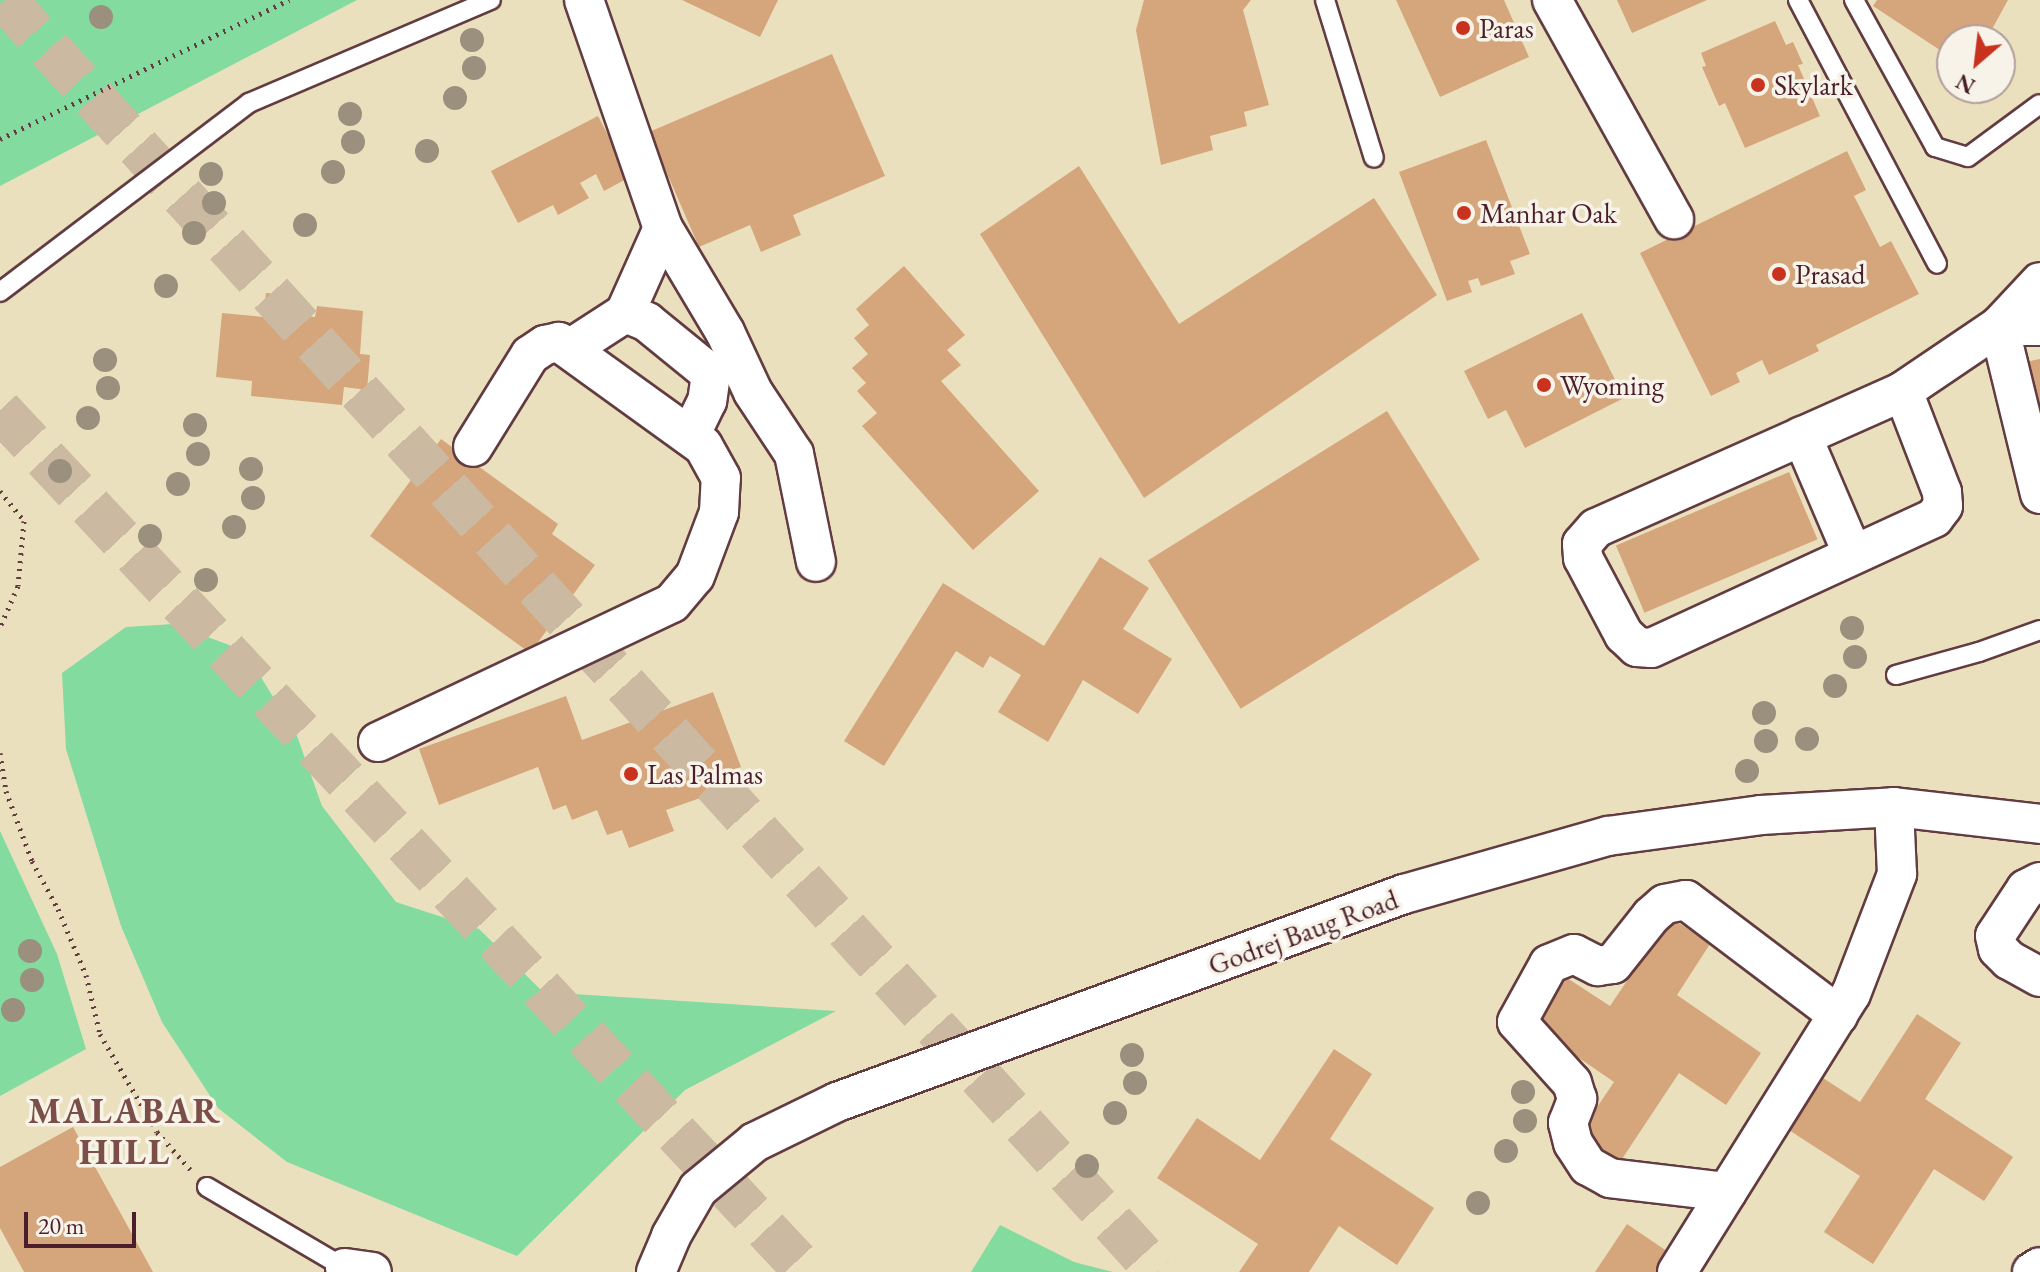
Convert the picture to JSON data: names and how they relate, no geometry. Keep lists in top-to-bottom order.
{
  "streets": {
    "street": ["Godrej Baug Road"]
  },
  "districts": ["MALABAR HILL"],
  "places": [
    "Paras",
    "Skylark",
    "Manhar Oak",
    "Prasad",
    "Wyoming",
    "Las Palmas"
  ],
  "scale_bar": "20 m",
  "north": "bottom left"
}
